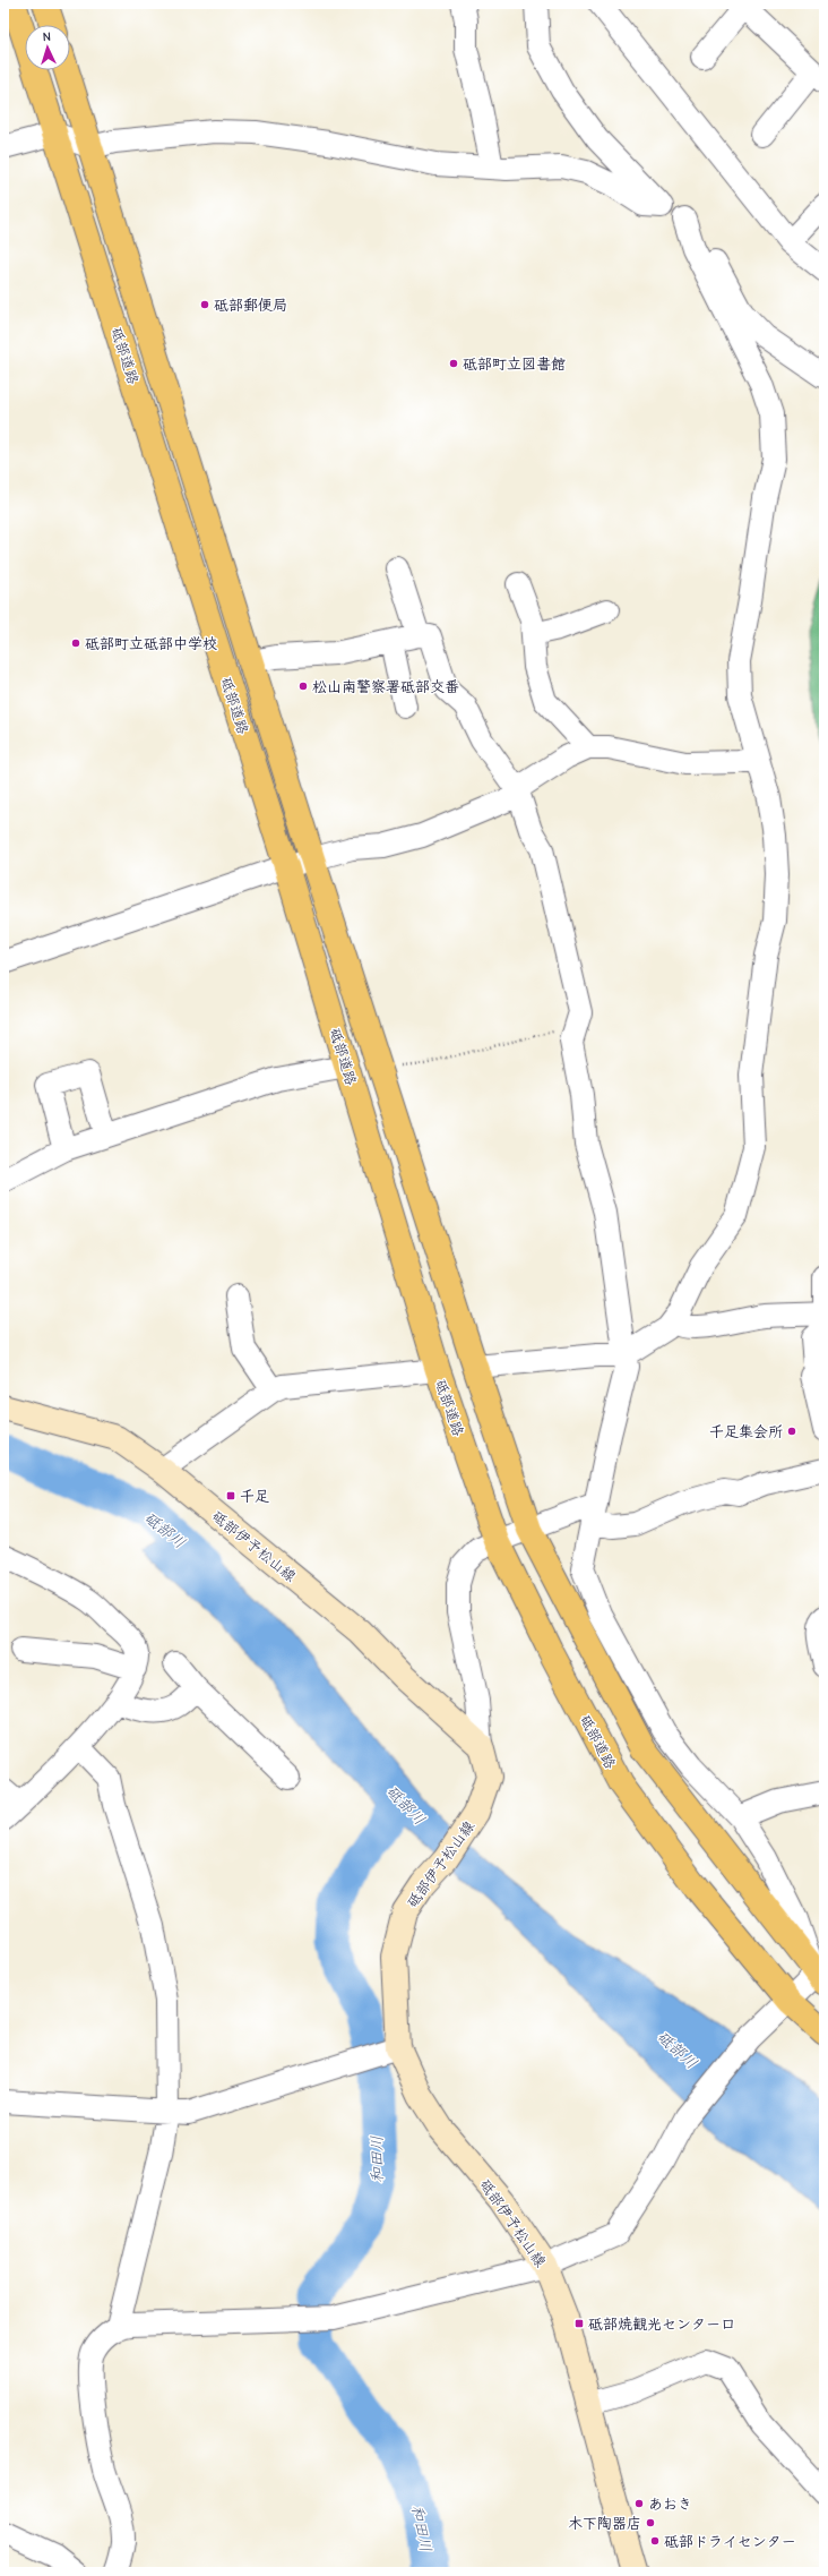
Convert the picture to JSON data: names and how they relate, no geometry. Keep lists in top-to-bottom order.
{
  "streets": {
    "highway": ["砥部道路"],
    "main road": ["砥部伊予松山線"]
  },
  "water": ["砥部川", "和田川"],
  "places": {
    "other": [
      "砥部郵便局",
      "砥部町立図書館",
      "砥部町立砥部中学校",
      "松山南警察署砥部交番",
      "千足集会所",
      "あおき",
      "木下陶器店",
      "砥部ドライセンター"
    ],
    "transit": ["千足", "砥部焼観光センター口"]
  },
  "north": "top"
}
